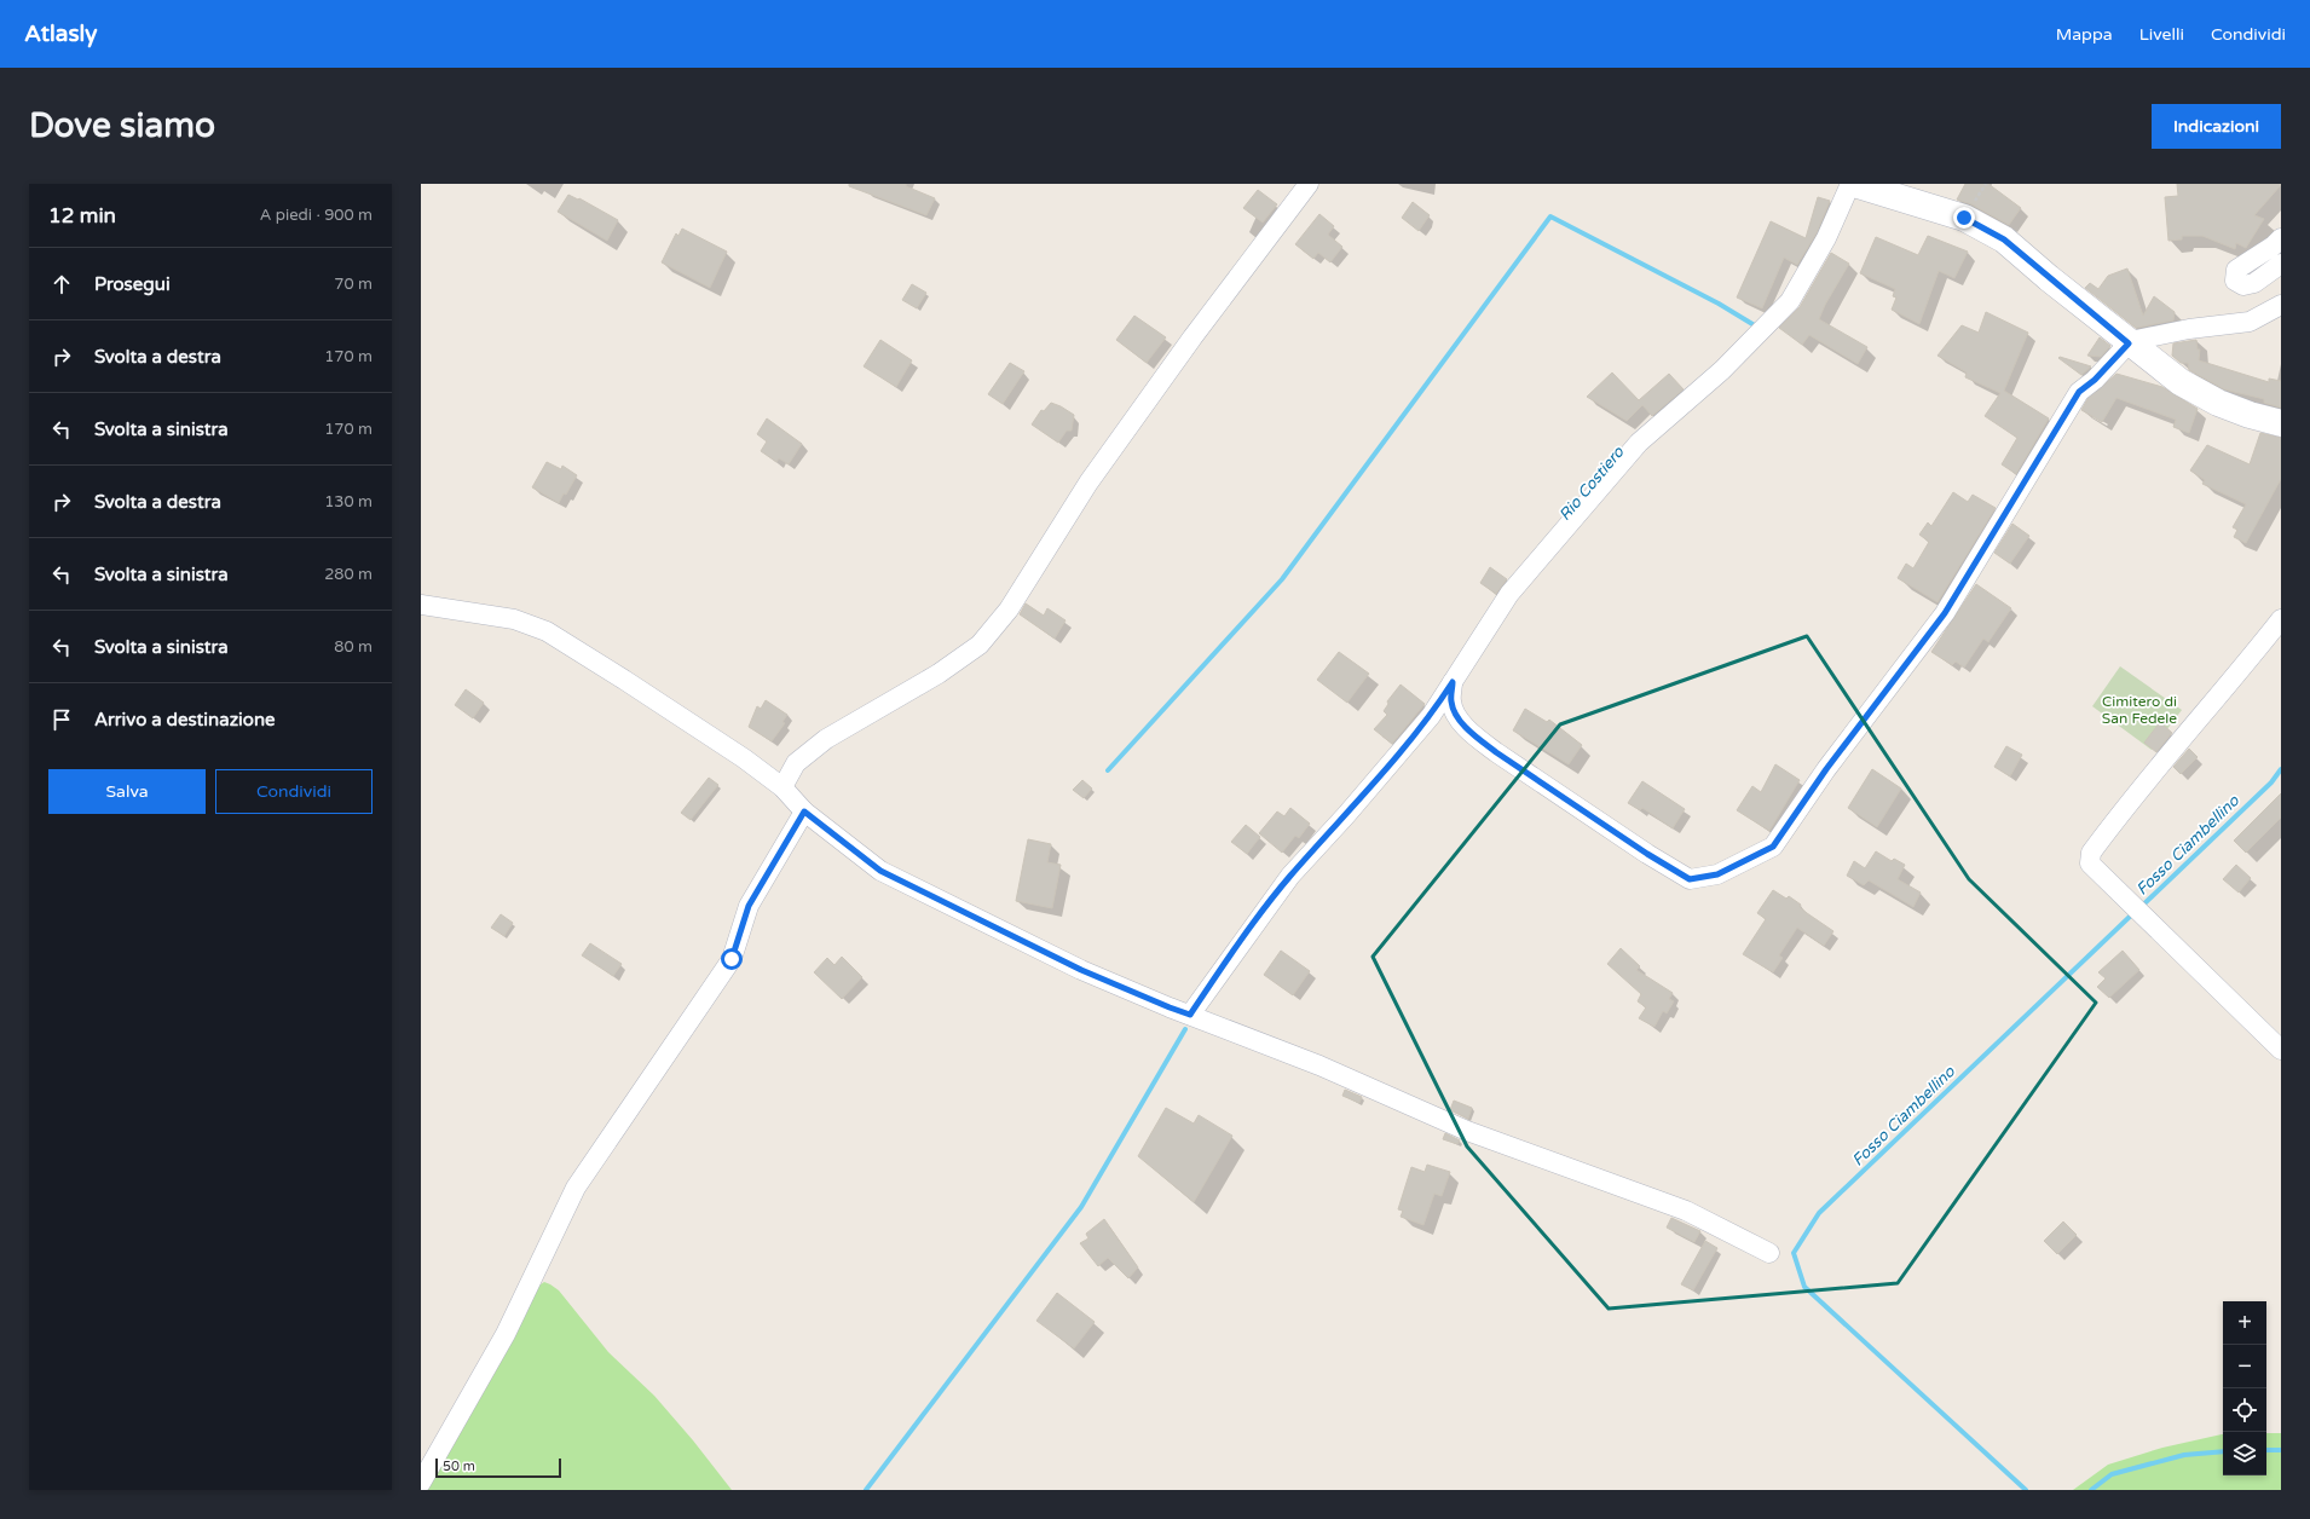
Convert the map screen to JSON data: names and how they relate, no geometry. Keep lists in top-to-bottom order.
{
  "water": ["Rio Costiero", "Fosso Ciambellino"],
  "parks": ["Cimitero di San Fedele"],
  "scale_bar": "50 m",
  "page": {
    "header": "Atlasly",
    "nav": ["Mappa", "Livelli", "Condividi"],
    "buttons": [
      "Indicazioni",
      ["Salva", "Condividi"]
    ],
    "title": "Dove siamo",
    "heading": ["12 min", "A piedi · 900 m"],
    "list": [
      ["Prosegui", "70 m"],
      ["Svolta a destra", "170 m"],
      ["Svolta a sinistra", "170 m"],
      ["Svolta a destra", "130 m"],
      ["Svolta a sinistra", "280 m"],
      ["Svolta a sinistra", "80 m"],
      "Arrivo a destinazione"
    ],
    "map_buttons": ["+", "−"],
    "scale": "50 m"
  }
}
